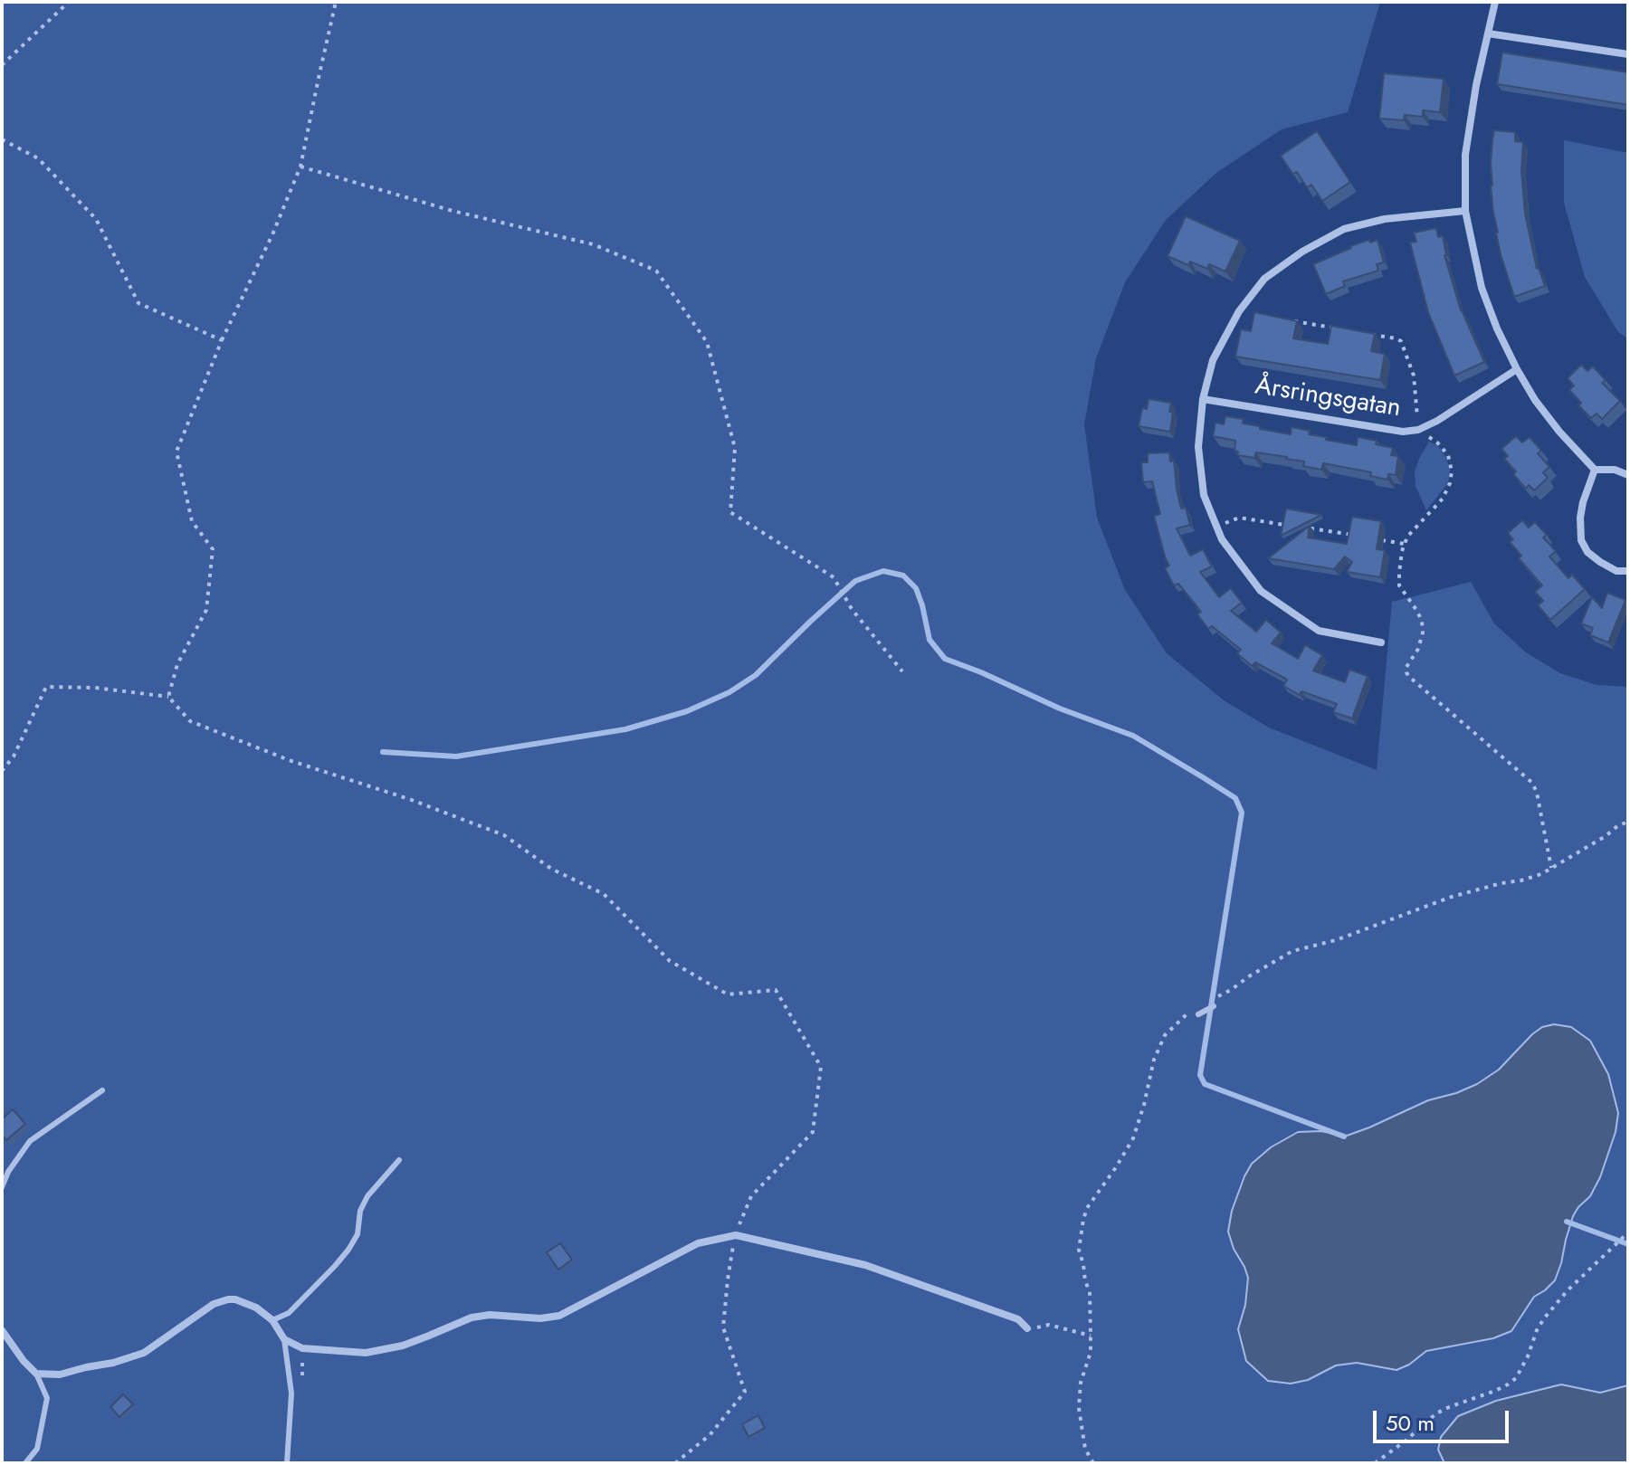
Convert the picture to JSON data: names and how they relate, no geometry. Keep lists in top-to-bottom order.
{
  "streets": {
    "street": ["Årsringsgatan"]
  },
  "scale_bar": "50 m"
}
